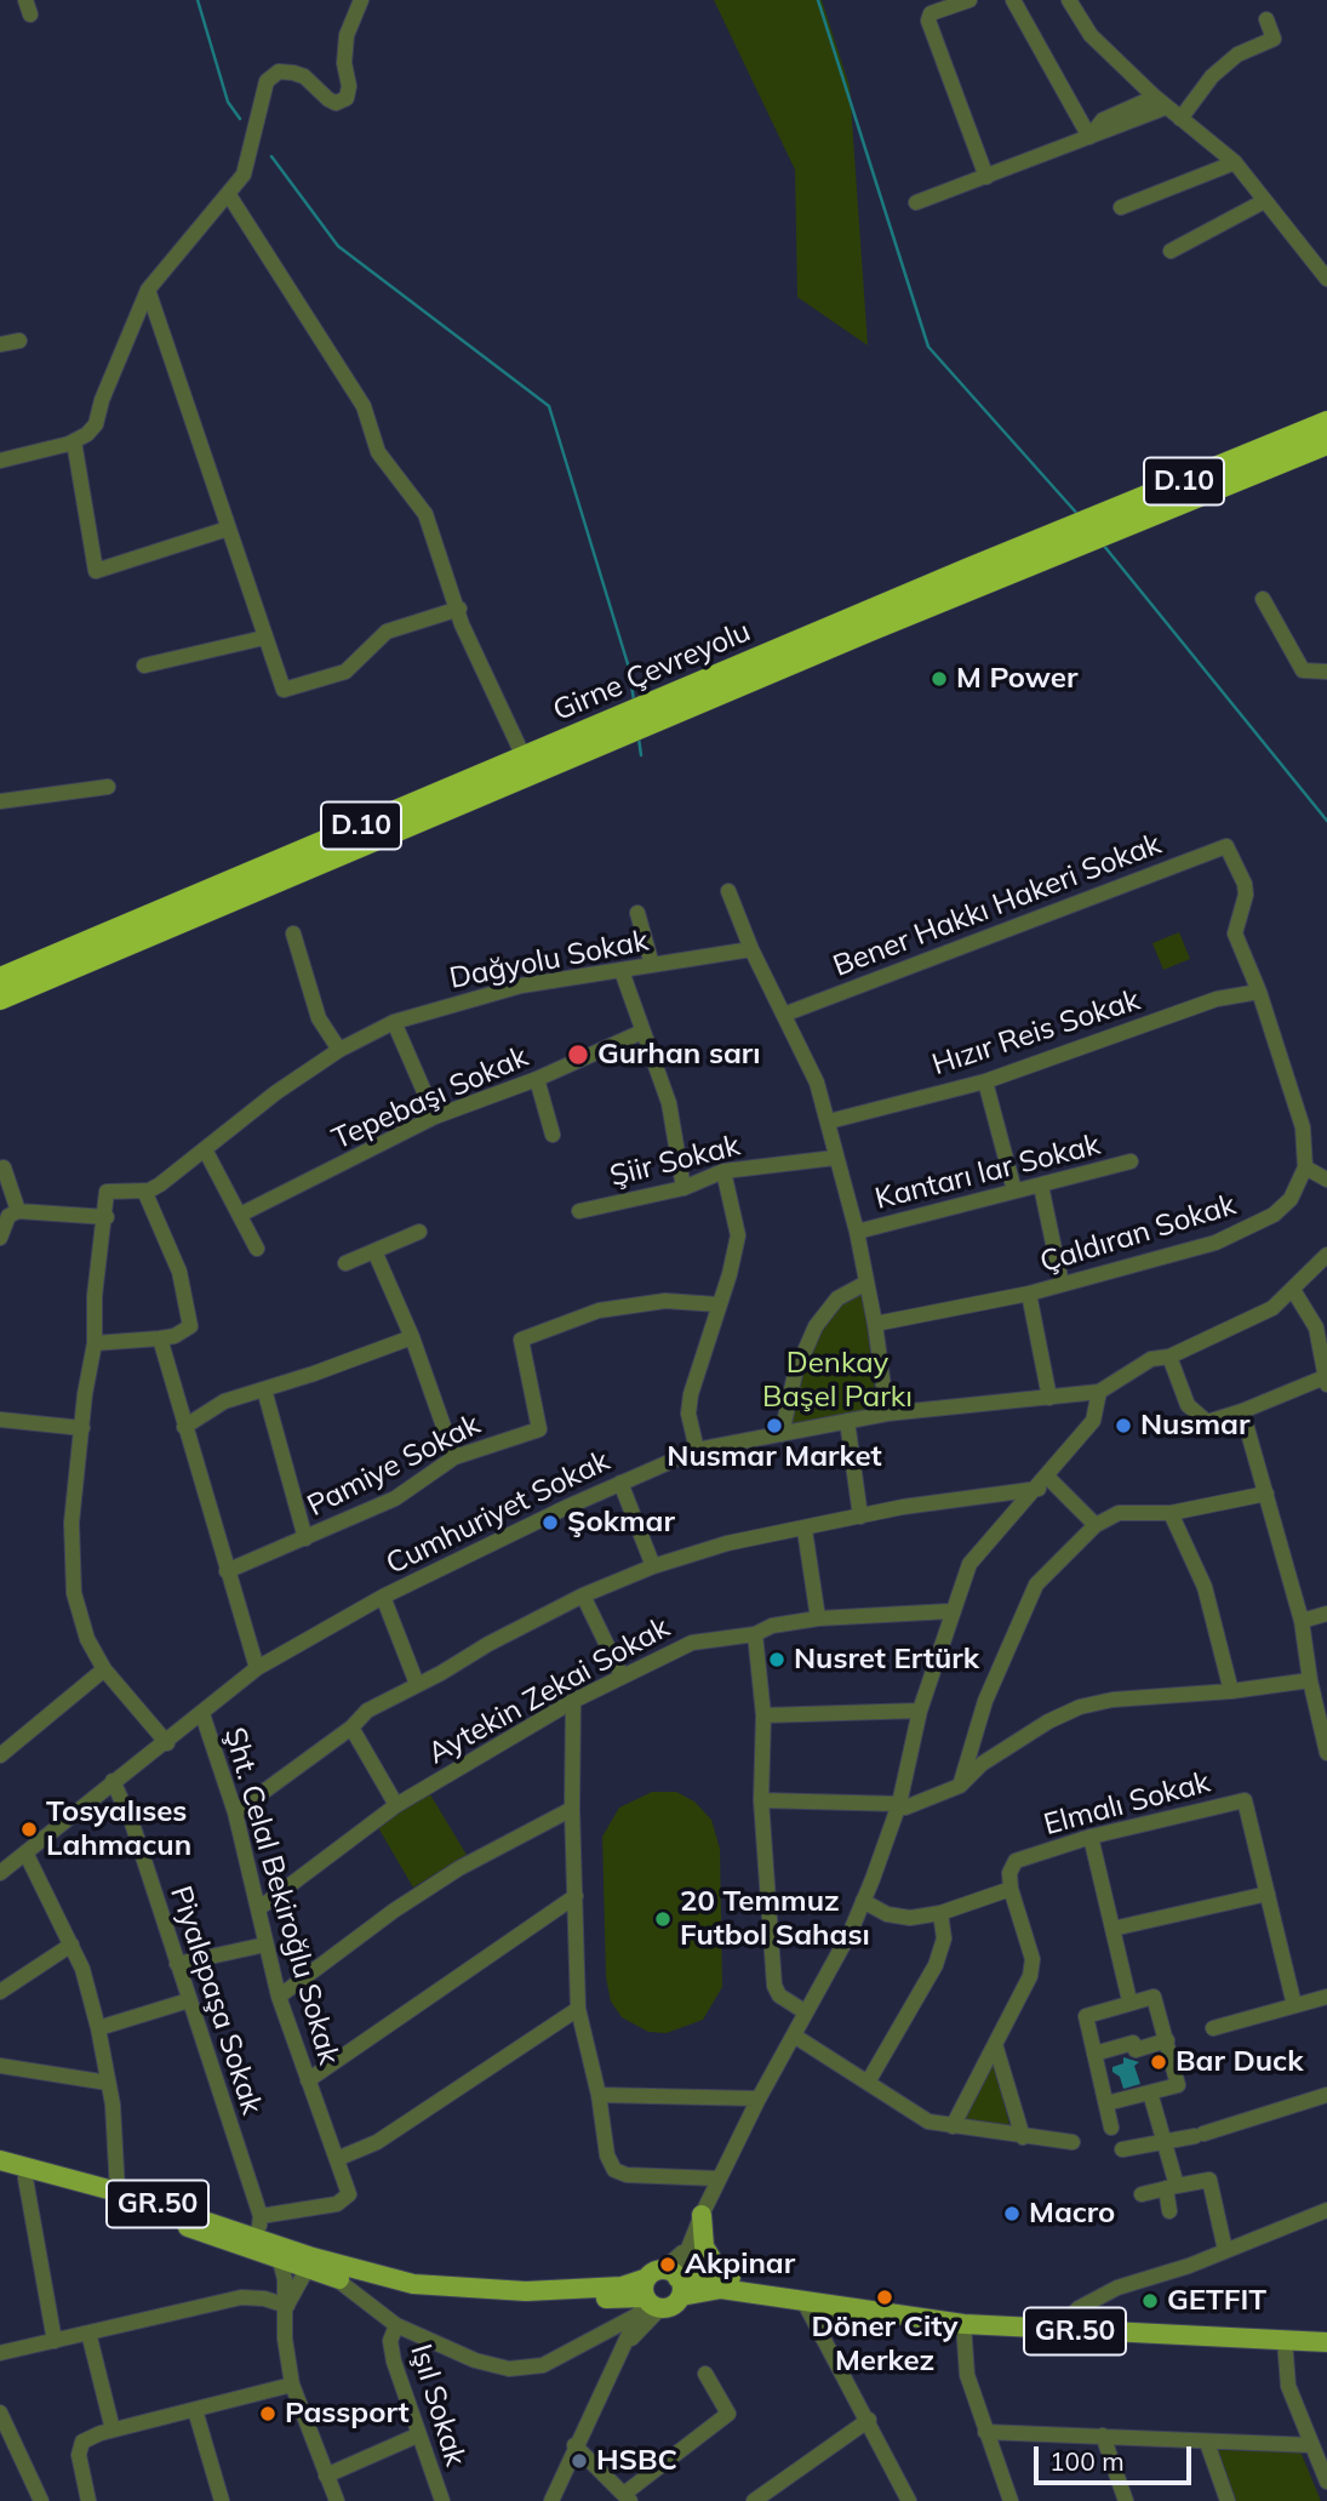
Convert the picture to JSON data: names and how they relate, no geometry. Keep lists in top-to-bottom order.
{
  "streets": {
    "highway": ["D.10", "Girne Çevreyolu"],
    "main road": ["GR.50"],
    "street": [
      "Bener Hakkı Hakeri Sokak",
      "Dağyolu Sokak",
      "Hızır Reis Sokak",
      "Tepebaşı Sokak",
      "Şiir Sokak",
      "Kantarı lar Sokak",
      "Çaldıran Sokak",
      "Pamiye Sokak",
      "Cumhuriyet Sokak",
      "Aytekin Zekai Sokak",
      "Elmalı Sokak",
      "Şht. Celal Bekiroğlu Sokak",
      "Piyalepaşa Sokak",
      "Işıl Sokak"
    ]
  },
  "crossings": [
    ["Bener Hakkı Hakeri Sokak", "Hızır Reis Sokak"],
    ["Cumhuriyet Sokak", "Şht. Celal Bekiroğlu Sokak"],
    ["Cumhuriyet Sokak", "Piyalepaşa Sokak"],
    ["Aytekin Zekai Sokak", "Şht. Celal Bekiroğlu Sokak"],
    ["Şht. Celal Bekiroğlu Sokak", "Piyalepaşa Sokak"],
    ["Piyalepaşa Sokak", "GR.50"]
  ],
  "parks": ["Denkay Başel Parkı"],
  "places": [
    "M Power",
    "Gurhan sarı",
    "Nusmar Market",
    "Nusmar",
    "Şokmar",
    "Nusret Ertürk",
    "Tosyalıses Lahmacun",
    "20 Temmuz Futbol Sahası",
    "Bar Duck",
    "Macro",
    "Akpinar",
    "Döner City Merkez",
    "GETFIT",
    "Passport",
    "HSBC"
  ],
  "scale_bar": "100 m"
}
